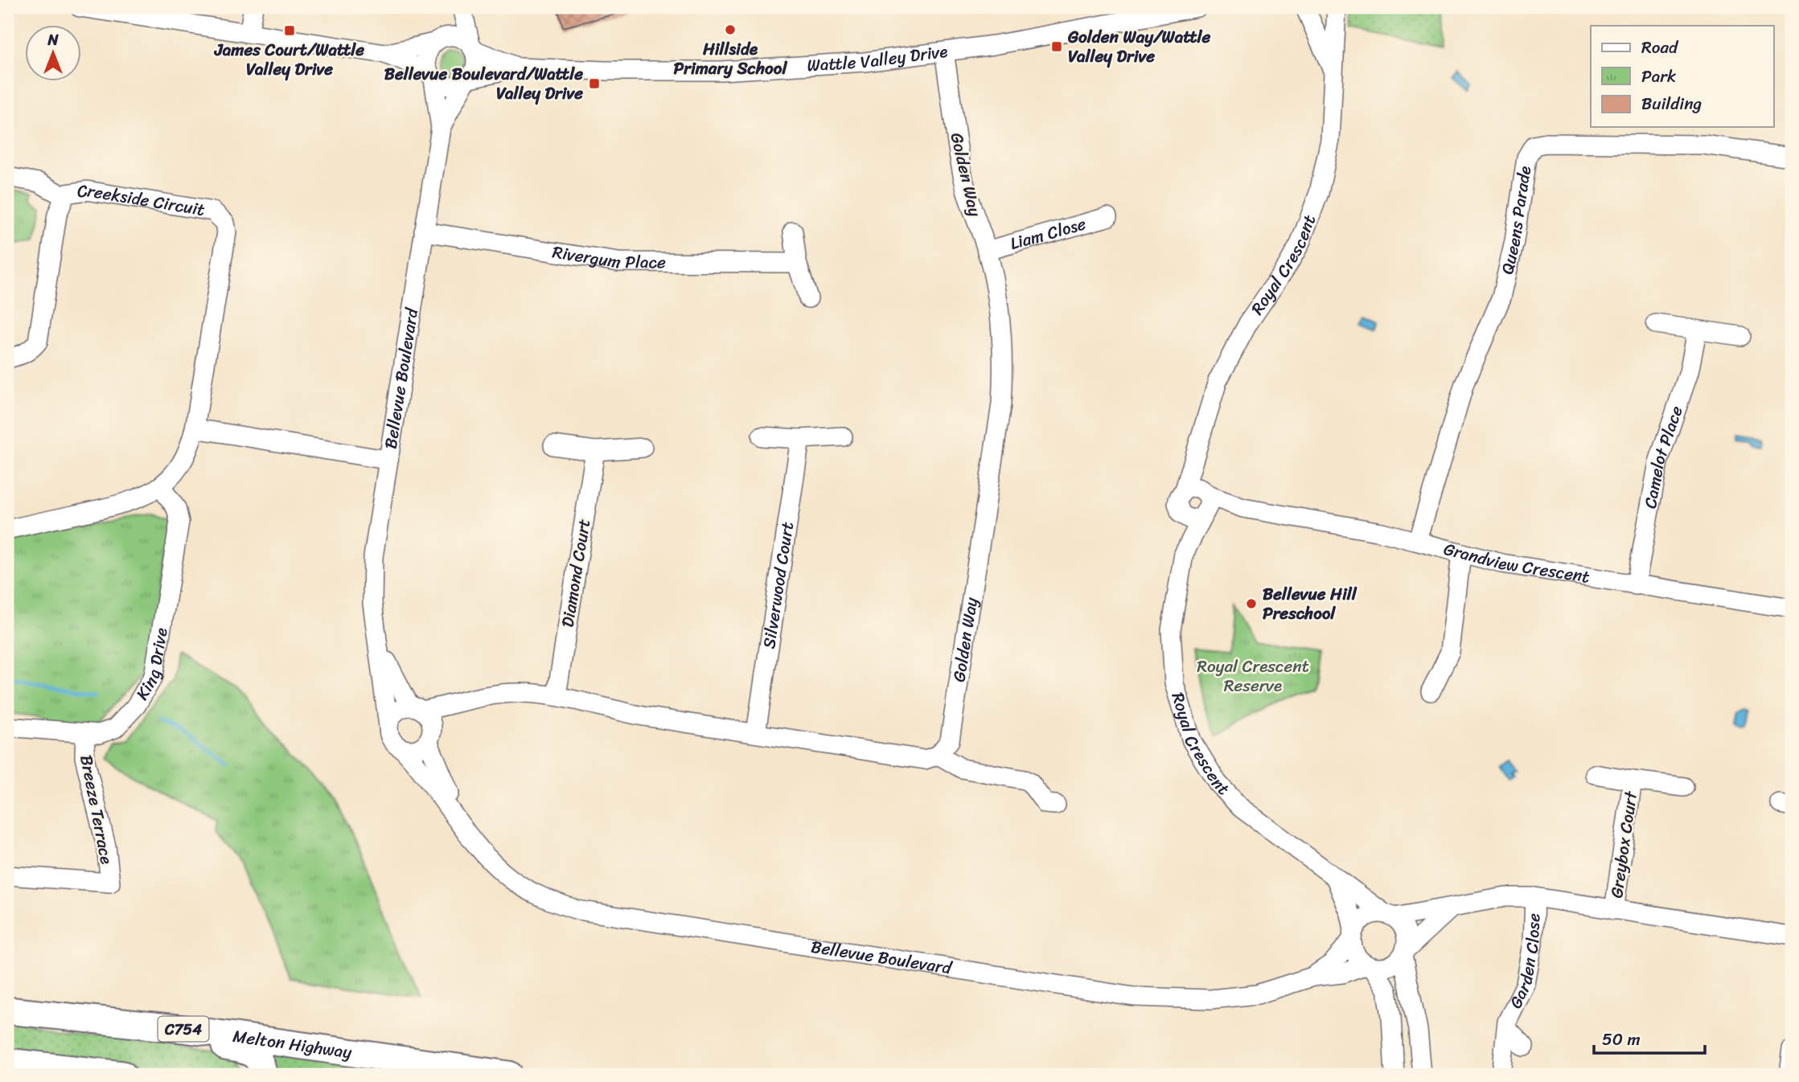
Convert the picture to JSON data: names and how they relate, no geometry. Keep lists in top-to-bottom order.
{
  "streets": {
    "highway": ["C754", "Melton Highway"],
    "street": [
      "Wattle Valley Drive",
      "Golden Way",
      "Creekside Circuit",
      "Queens Parade",
      "Liam Close",
      "Rivergum Place",
      "Royal Crescent",
      "Bellevue Boulevard",
      "Camelot Place",
      "Grandview Crescent",
      "Diamond Court",
      "Silverwood Court",
      "King Drive",
      "Breeze Terrace",
      "Greybox Court",
      "Garden Close"
    ]
  },
  "crossings": [
    ["Wattle Valley Drive", "Golden Way"],
    ["Wattle Valley Drive", "Bellevue Boulevard"],
    ["Golden Way", "Liam Close"],
    ["Creekside Circuit", "King Drive"],
    ["Queens Parade", "Grandview Crescent"],
    ["Rivergum Place", "Bellevue Boulevard"],
    ["Royal Crescent", "Bellevue Boulevard"],
    ["Royal Crescent", "Grandview Crescent"],
    ["Camelot Place", "Grandview Crescent"],
    ["King Drive", "Breeze Terrace"]
  ],
  "parks": ["Royal Crescent Reserve"],
  "places": {
    "other": ["Hillside Primary School", "Bellevue Hill Preschool"],
    "transit": ["James Court/Wattle Valley Drive", "Golden Way/Wattle Valley Drive", "Bellevue Boulevard/Wattle Valley Drive"]
  },
  "legend": ["Road", "Park", "Building"],
  "scale_bar": "50 m",
  "north": "top"
}
